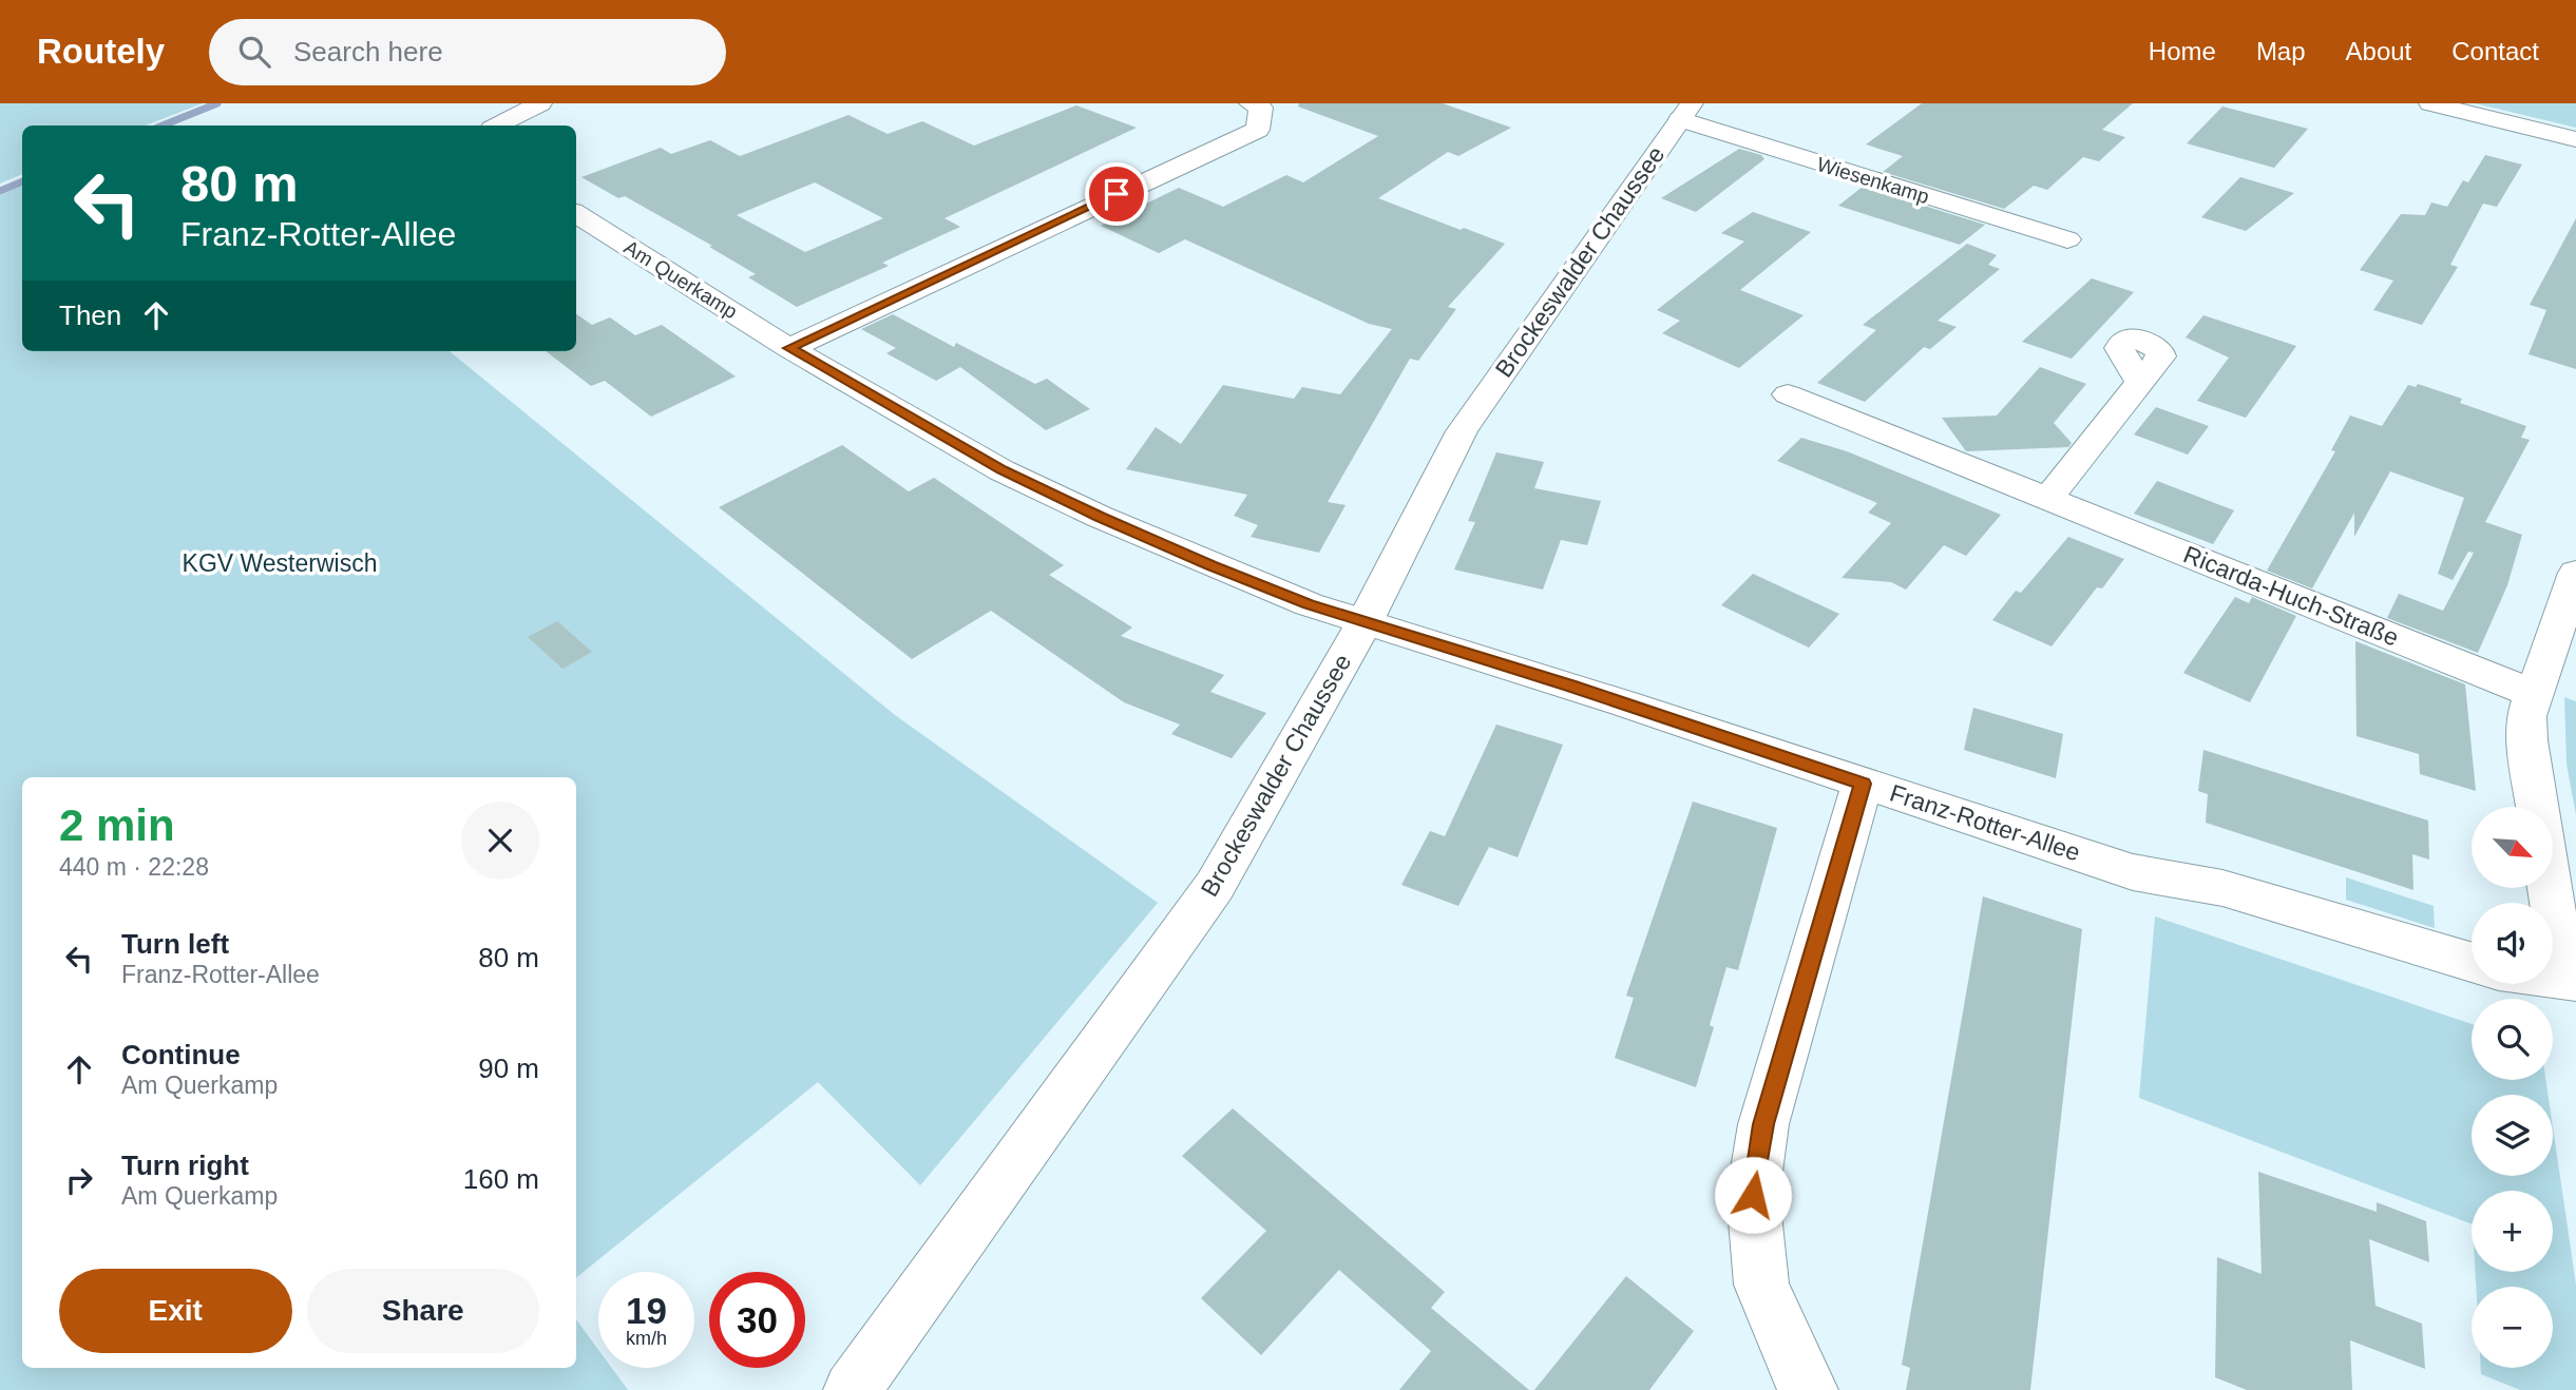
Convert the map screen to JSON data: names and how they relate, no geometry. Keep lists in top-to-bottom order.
{
  "streets": {
    "street": [
      "Wiesenkamp",
      "Brockeswalder Chaussee",
      "Am Querkamp",
      "Ricarda-Huch-Straße",
      "Franz-Rotter-Allee"
    ]
  },
  "crossings": [
    ["Wiesenkamp", "Brockeswalder Chaussee"],
    ["Brockeswalder Chaussee", "Am Querkamp"],
    ["Brockeswalder Chaussee", "Franz-Rotter-Allee"],
    ["Am Querkamp", "Franz-Rotter-Allee"]
  ],
  "parks": ["KGV Westerwisch"],
  "north": "bottom right",
  "page": {
    "header": "Routely",
    "search": "Search here",
    "nav": [
      "Home",
      "Map",
      "About",
      "Contact"
    ],
    "turn": ["80 m", "Franz-Rotter-Allee"],
    "then": "Then",
    "heading": ["2 min", "440 m · 22:28"],
    "map_buttons": ["+", "−"],
    "list": [
      {
        "name": "Turn left",
        "note": "Franz-Rotter-Allee",
        "value": "80 m"
      },
      {
        "name": "Continue",
        "note": "Am Querkamp",
        "value": "90 m"
      },
      {
        "name": "Turn right",
        "note": "Am Querkamp",
        "value": "160 m"
      }
    ],
    "buttons": ["Exit", "Share"],
    "speed": "19 km/h",
    "limit": "30"
  }
}
